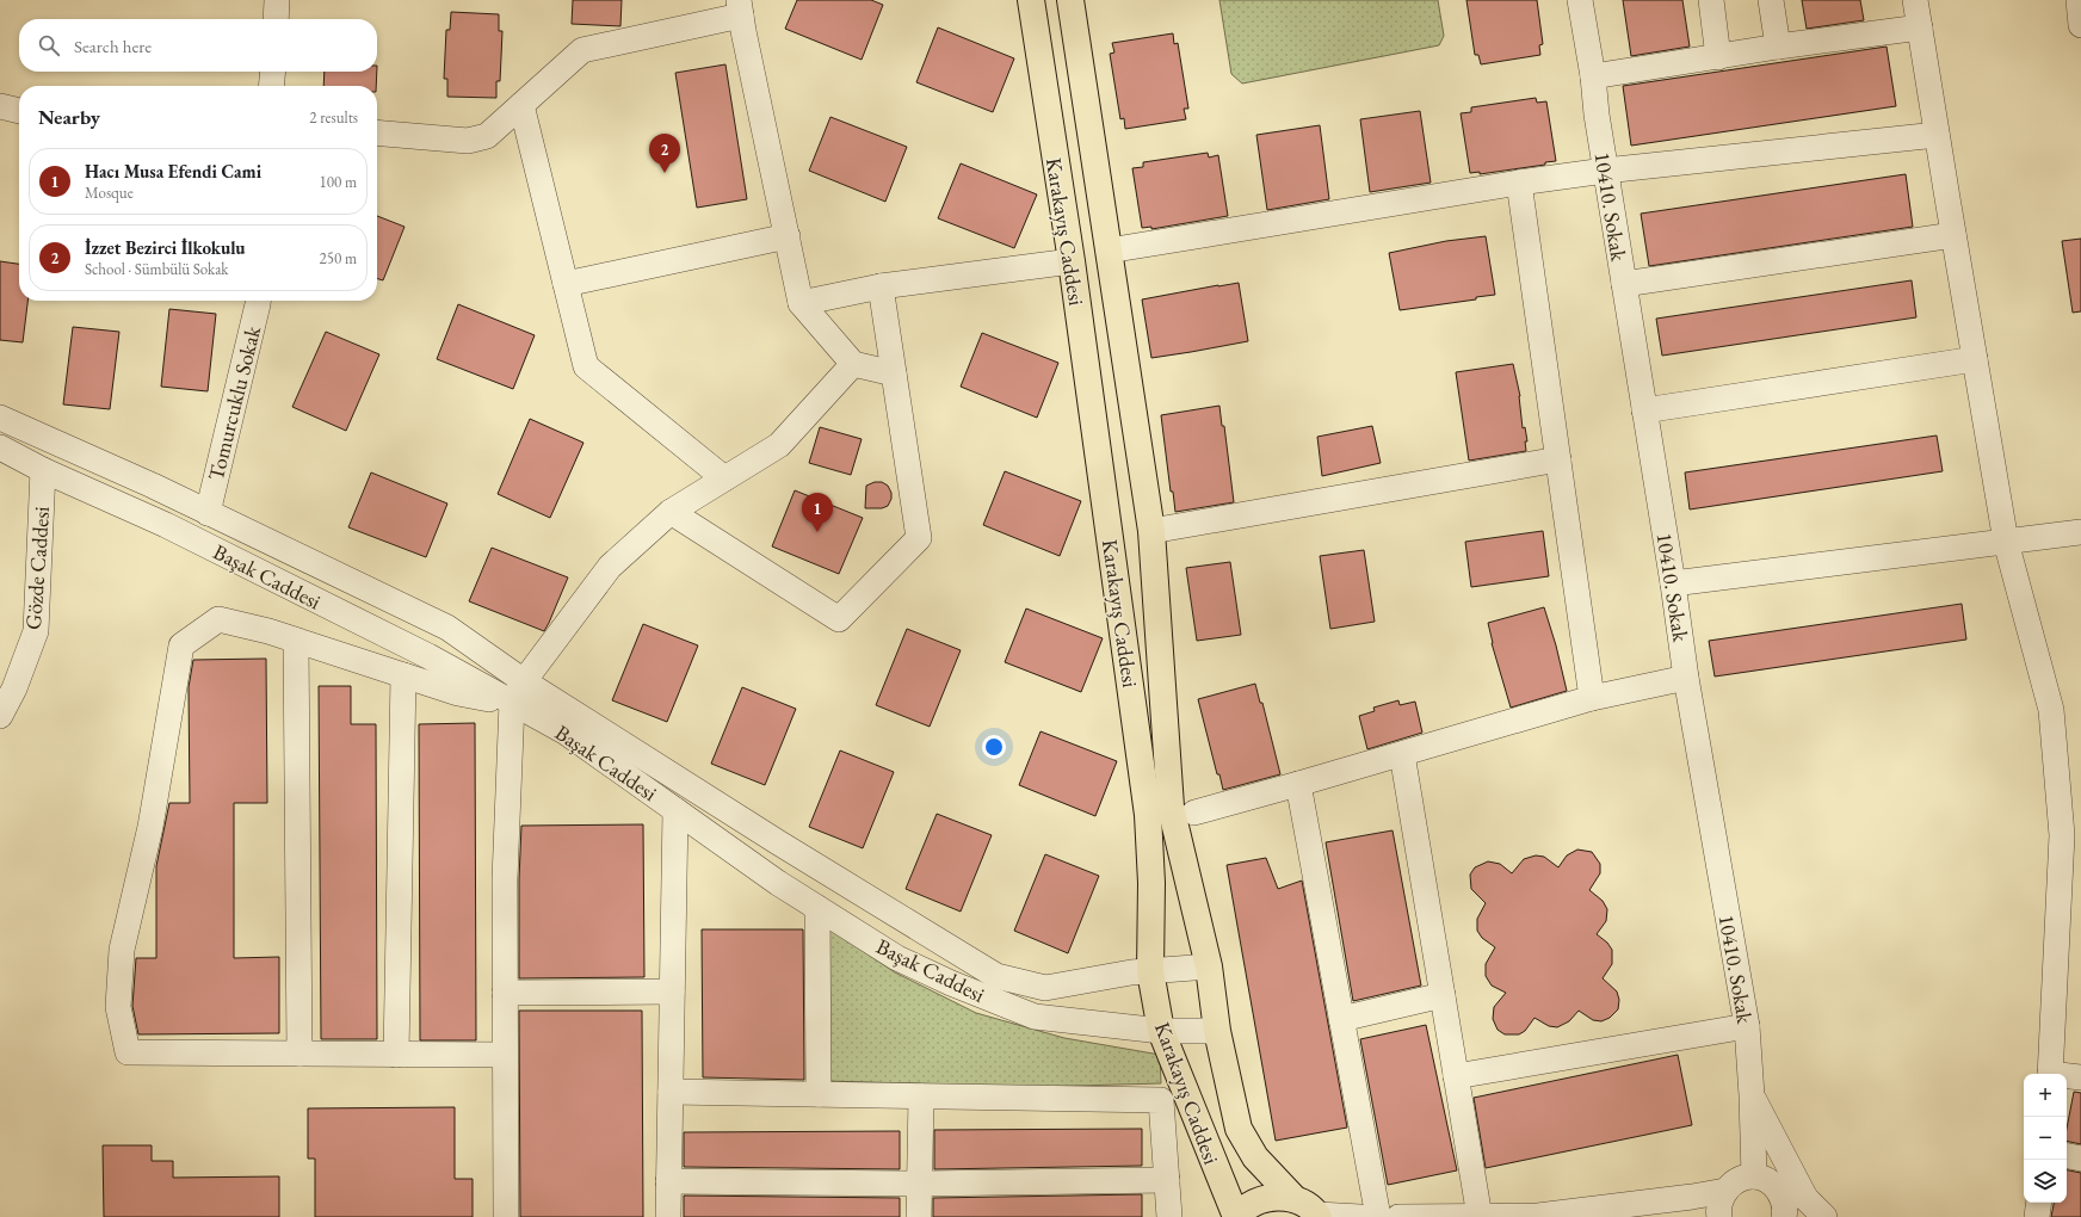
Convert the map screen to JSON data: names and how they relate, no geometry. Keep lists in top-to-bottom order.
{
  "streets": {
    "main road": ["Karakayış Caddesi"],
    "street": [
      "10410. Sokak",
      "Tomurcuklu Sokak",
      "Gözde Caddesi",
      "Başak Caddesi"
    ]
  },
  "crossings": [
    ["Karakayış Caddesi", "Başak Caddesi"],
    ["Tomurcuklu Sokak", "Başak Caddesi"],
    ["Gözde Caddesi", "Başak Caddesi"]
  ],
  "page": {
    "search": "Search here",
    "heading": ["Nearby", "2 results"],
    "pins": ["2", "1"],
    "list": [
      {
        "mark": "1",
        "name": "Hacı Musa Efendi Cami",
        "note": "Mosque",
        "value": "100 m"
      },
      {
        "mark": "2",
        "name": "İzzet Bezirci İlkokulu",
        "note": "School · Sümbülü Sokak",
        "value": "250 m"
      }
    ],
    "map_buttons": ["+", "−"]
  }
}
